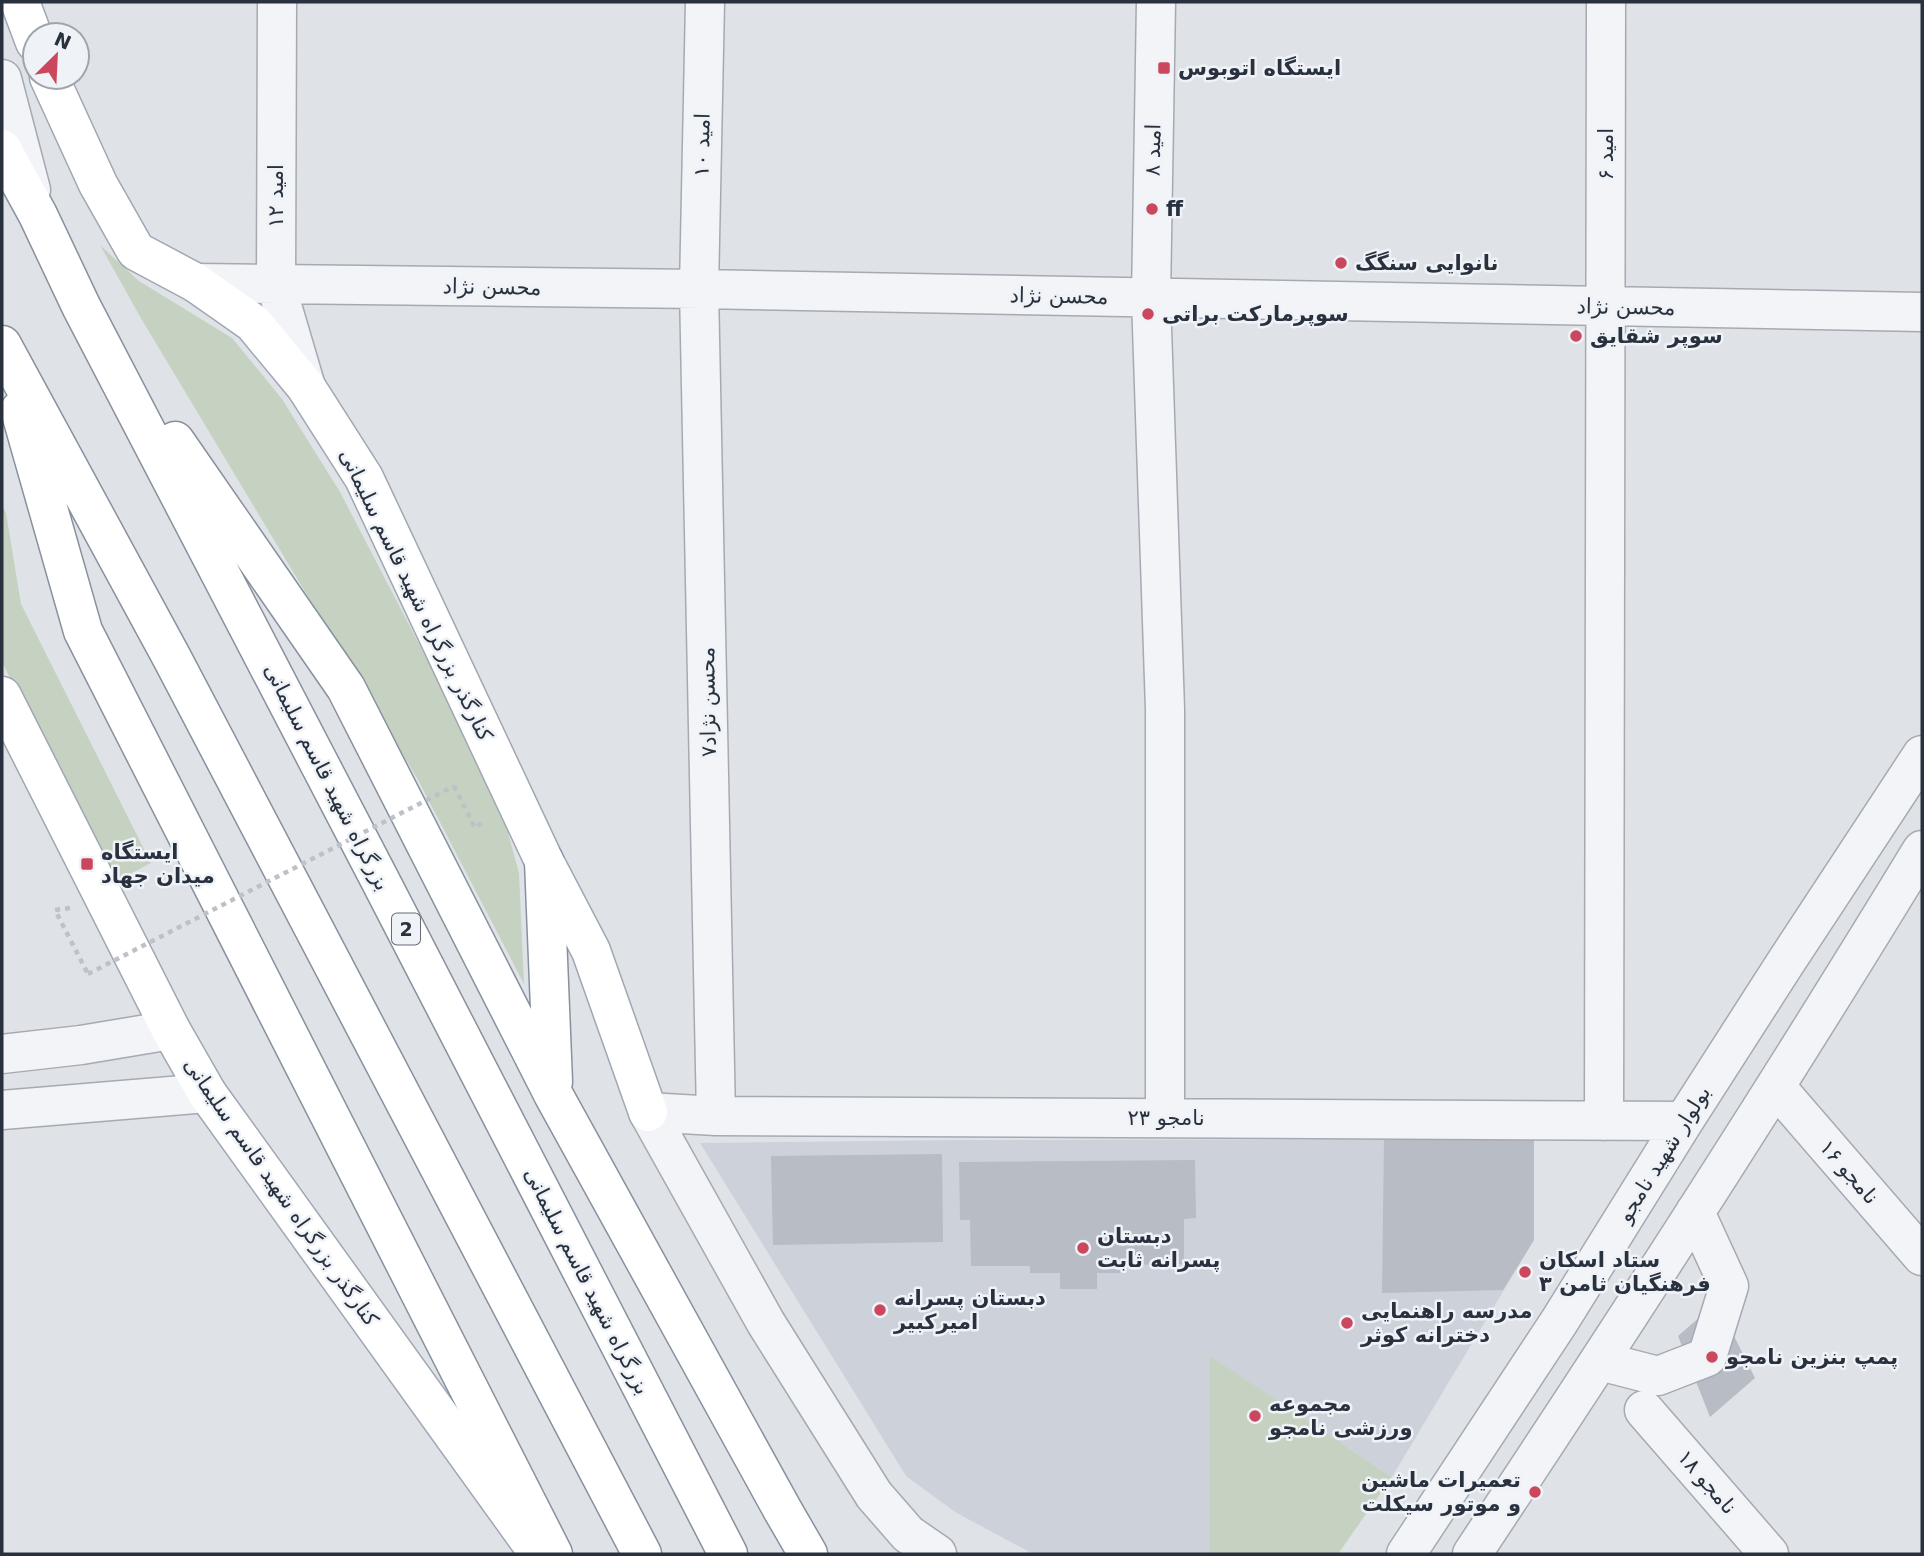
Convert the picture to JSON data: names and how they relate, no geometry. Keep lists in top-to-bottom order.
{
  "streets": {
    "main road": ["کنارگذر بزرگراه شهید قاسم سلیمانی", "بزرگراه شهید قاسم سلیمانی", "2"],
    "street": [
      "امید ۱۰",
      "امید ۸",
      "امید ۶",
      "امید ۱۲",
      "محسن نژاد",
      "محسن نژاد۷",
      "نامجو ۲۳",
      "بولوار شهید نامجو",
      "نامجو ۱۶",
      "نامجو ۱۸"
    ]
  },
  "crossings": [
    ["امید ۱۰", "محسن نژاد"],
    ["امید ۱۰", "محسن نژاد۷"],
    ["امید ۸", "محسن نژاد"],
    ["امید ۸", "نامجو ۲۳"],
    ["امید ۶", "محسن نژاد"],
    ["امید ۶", "نامجو ۲۳"],
    ["امید ۱۲", "محسن نژاد"],
    ["امید ۱۲", "کنارگذر بزرگراه شهید قاسم سلیمانی"],
    ["محسن نژاد", "کنارگذر بزرگراه شهید قاسم سلیمانی"],
    ["محسن نژاد", "محسن نژاد۷"],
    ["کنارگذر بزرگراه شهید قاسم سلیمانی", "نامجو ۲۳"],
    ["محسن نژاد۷", "نامجو ۲۳"],
    ["نامجو ۲۳", "بولوار شهید نامجو"]
  ],
  "places": {
    "transit": ["ایستگاه اتوبوس", "ایستگاه میدان جهاد"],
    "other": [
      "ff",
      "نانوایی سنگگ",
      "سوپرمارکت براتی",
      "سوپر شقایق",
      "دبستان پسرانه ثابت",
      "ستاد اسکان فرهنگیان ثامن ۳",
      "دبستان پسرانه امیرکبیر",
      "مدرسه راهنمایی دخترانه کوثر",
      "پمپ بنزین نامجو",
      "مجموعه ورزشی نامجو",
      "تعمیرات ماشین و موتور سیکلت"
    ]
  },
  "north": "top right"
}
